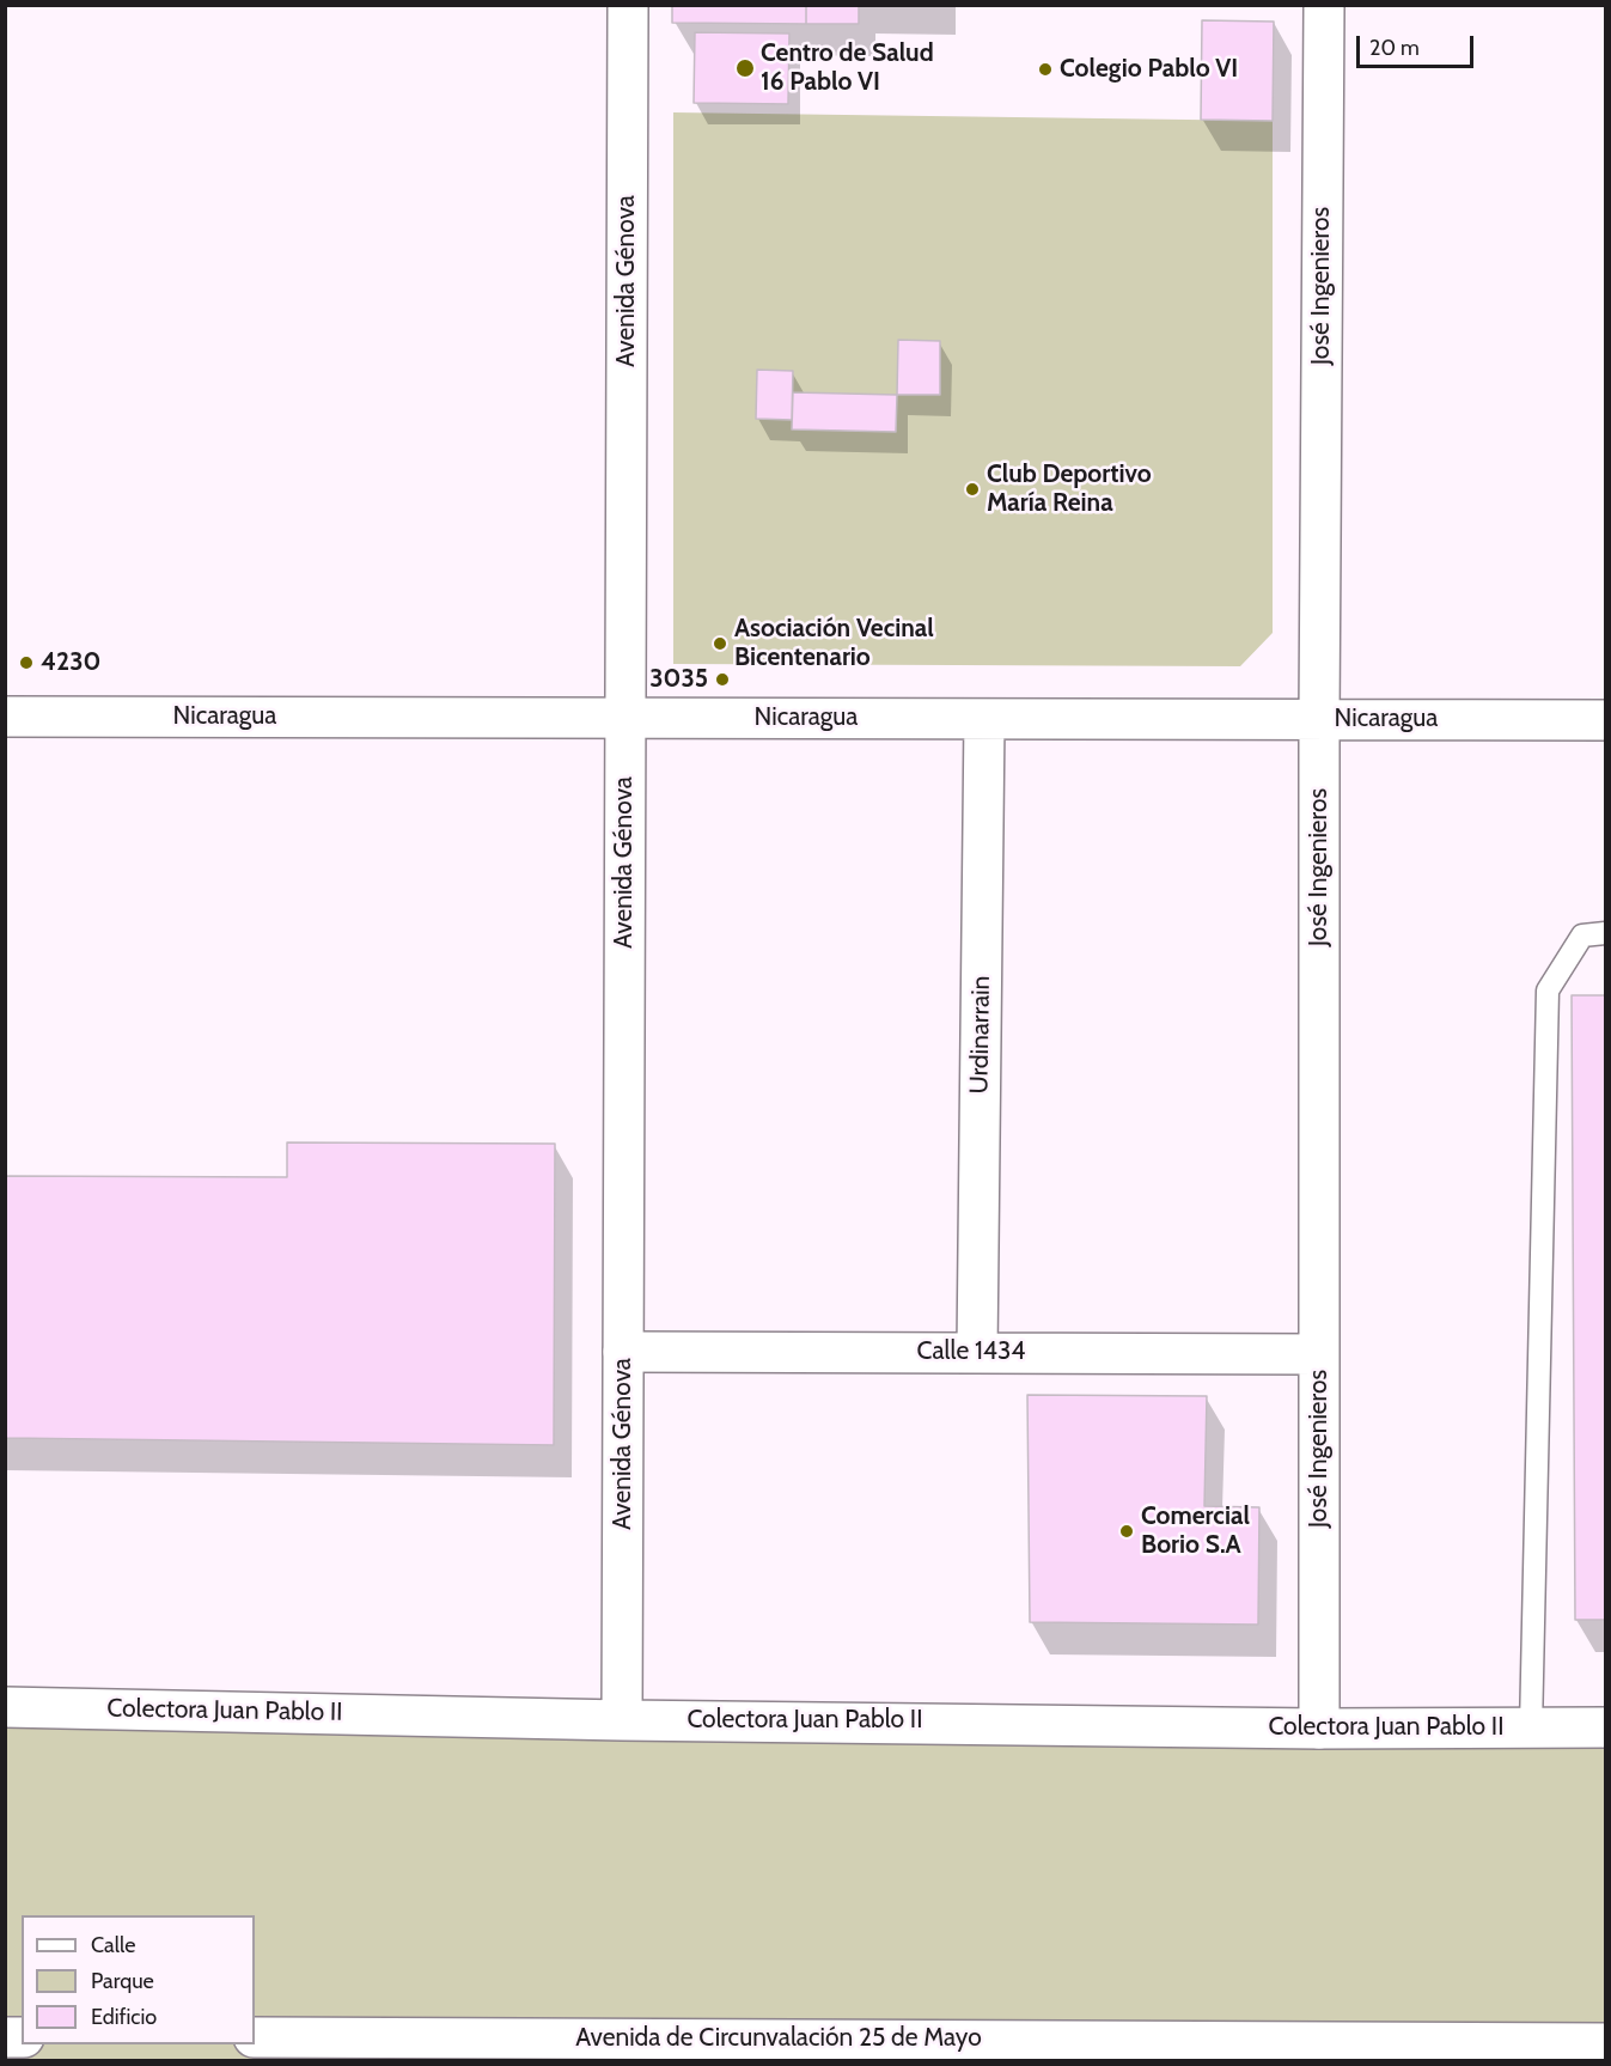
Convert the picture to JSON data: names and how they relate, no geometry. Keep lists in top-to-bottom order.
{
  "streets": {
    "main road": [
      "Avenida Génova",
      "José Ingenieros",
      "Nicaragua",
      "Urdinarrain",
      "Calle 1434",
      "Colectora Juan Pablo II",
      "Avenida de Circunvalación 25 de Mayo"
    ]
  },
  "crossings": [
    ["Avenida Génova", "Nicaragua"],
    ["Avenida Génova", "Calle 1434"],
    ["Avenida Génova", "Colectora Juan Pablo II"],
    ["José Ingenieros", "Nicaragua"],
    ["José Ingenieros", "Calle 1434"],
    ["José Ingenieros", "Colectora Juan Pablo II"],
    ["Nicaragua", "Urdinarrain"],
    ["Urdinarrain", "Calle 1434"]
  ],
  "places": [
    "Centro de Salud 16 Pablo VI",
    "Colegio Pablo VI",
    "Club Deportivo María Reina",
    "Asociación Vecinal Bicentenario",
    "4230",
    "3035",
    "Comercial Borio S.A"
  ],
  "legend": ["Calle", "Parque", "Edificio"],
  "scale_bar": "20 m"
}
